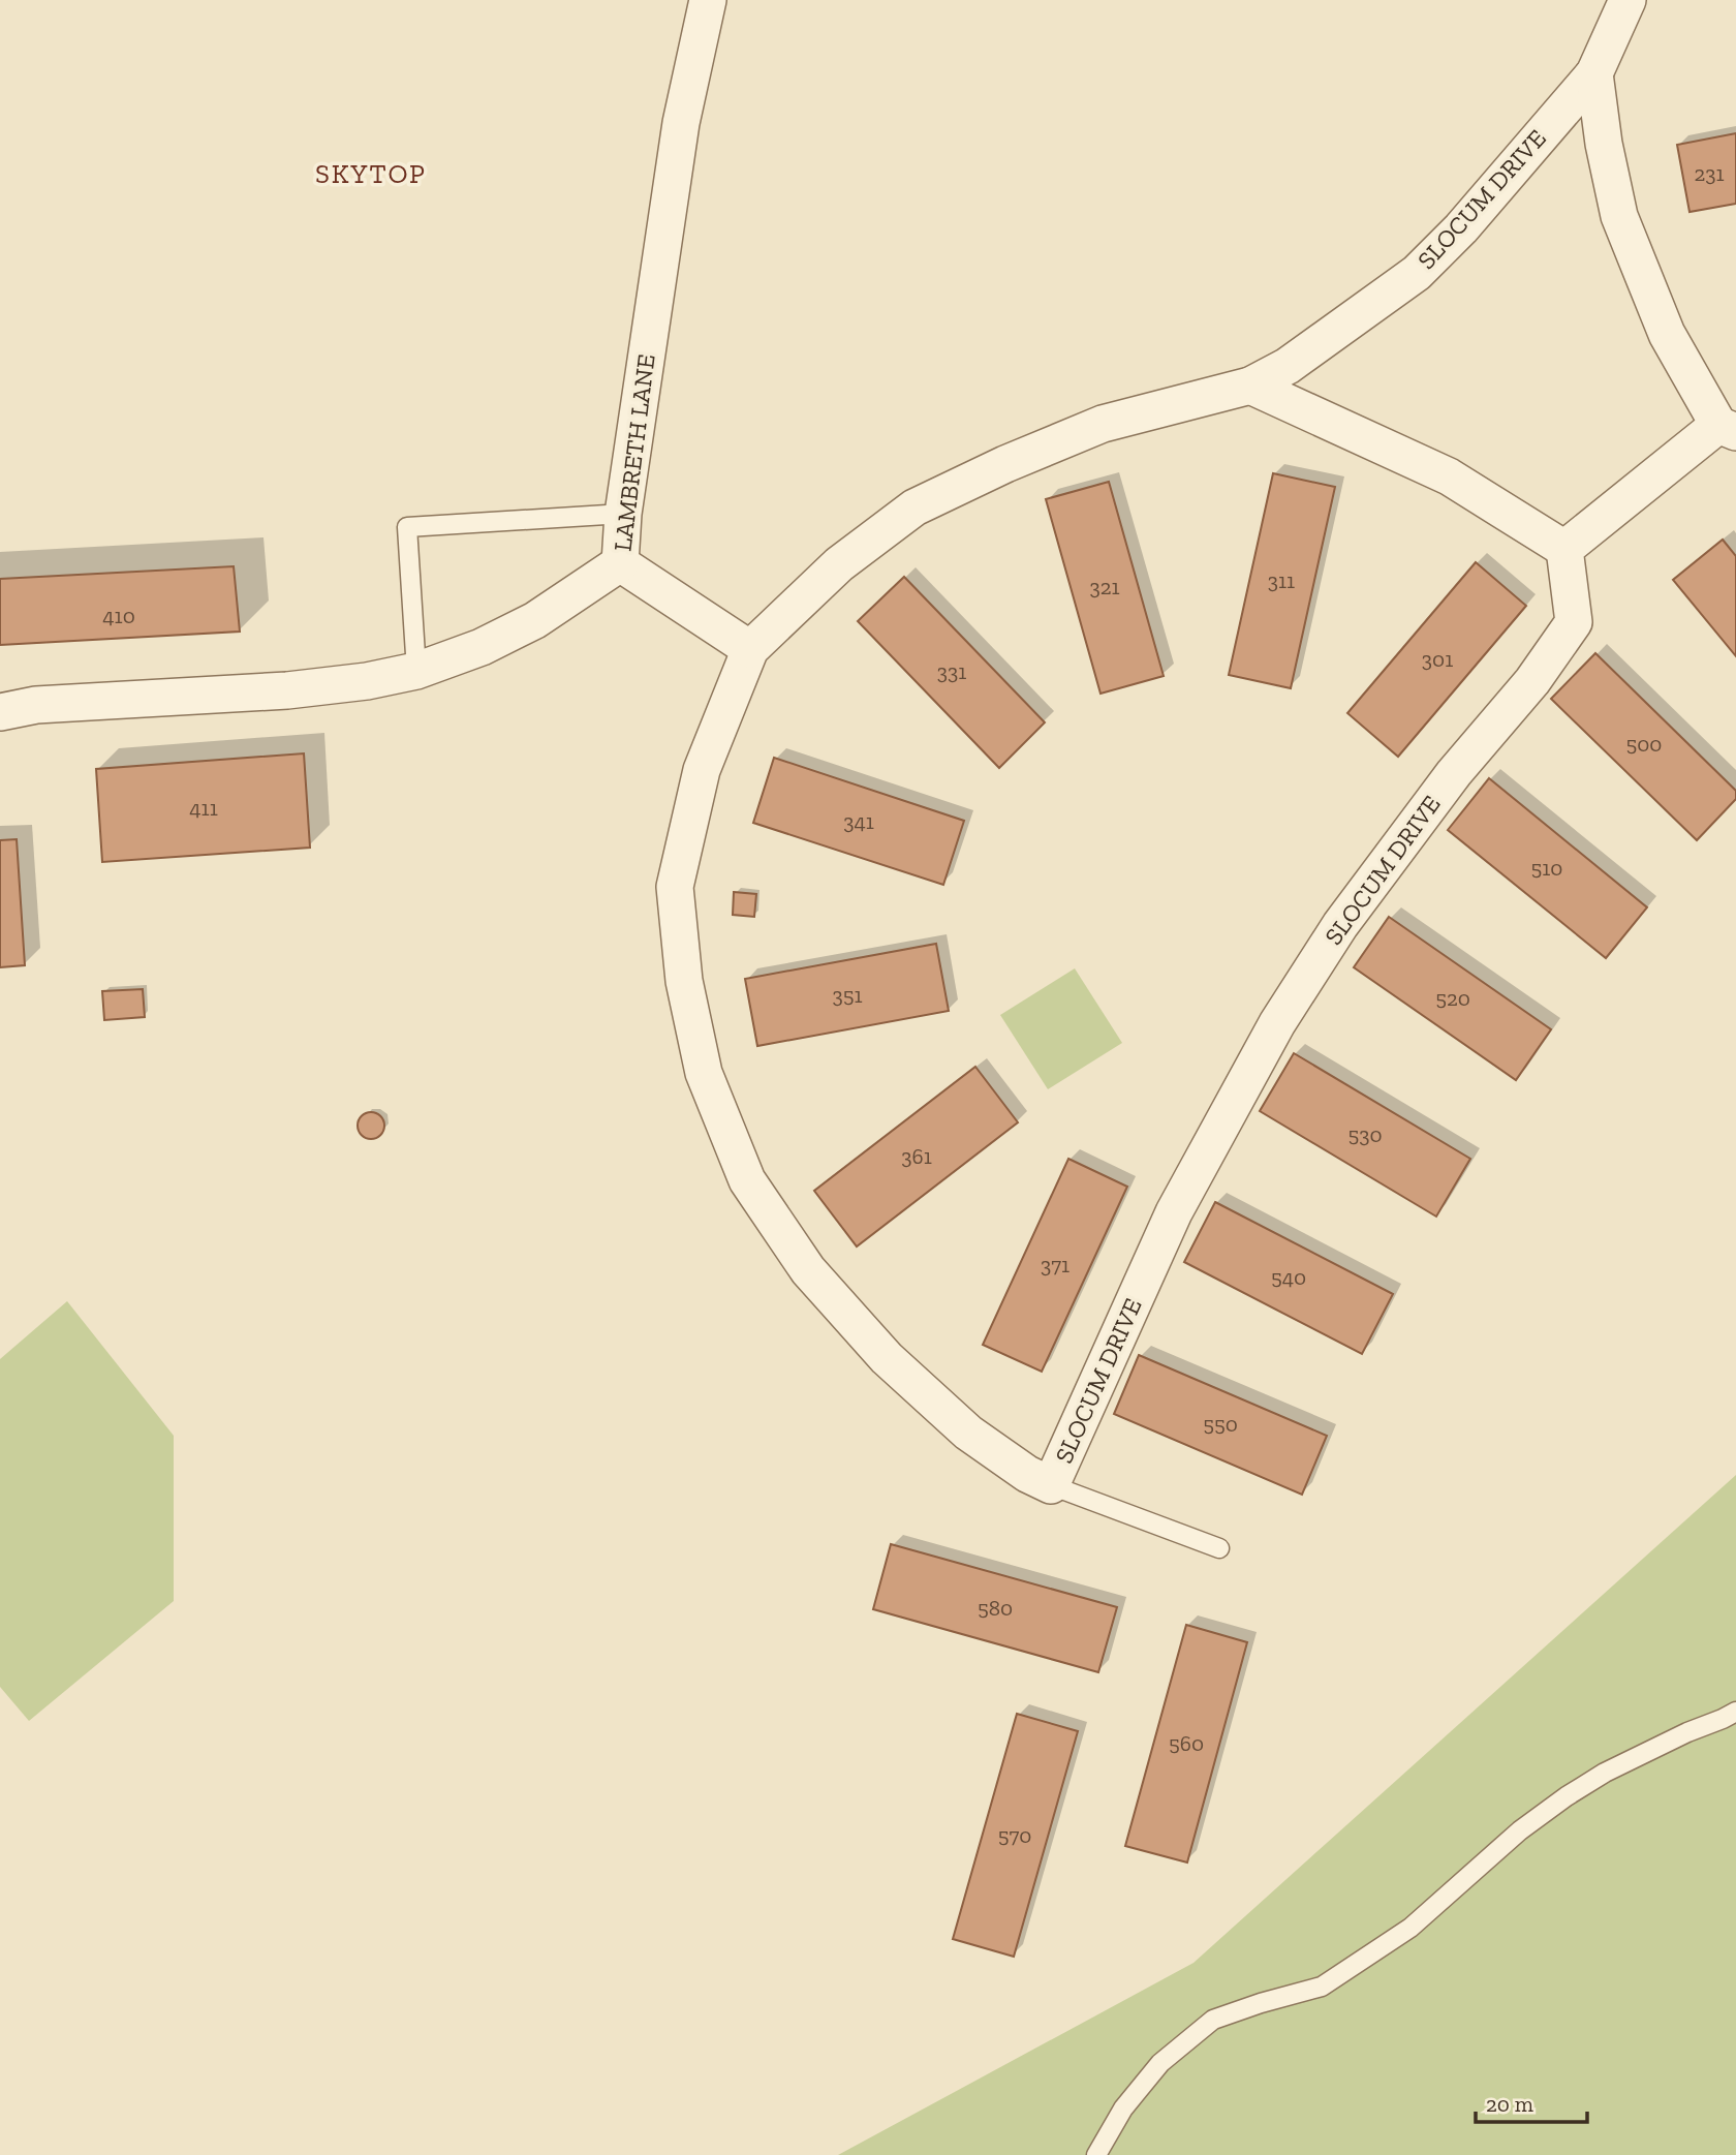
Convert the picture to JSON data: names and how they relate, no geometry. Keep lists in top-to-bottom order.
{
  "streets": {
    "street": ["SLOCUM DRIVE", "LAMBRETH LANE"]
  },
  "districts": ["SKYTOP"],
  "house_numbers": [
    "231",
    "311",
    "321",
    "410",
    "301",
    "331",
    "500",
    "411",
    "341",
    "510",
    "351",
    "520",
    "530",
    "361",
    "371",
    "540",
    "550",
    "580",
    "560",
    "570"
  ],
  "scale_bar": "20 m"
}
